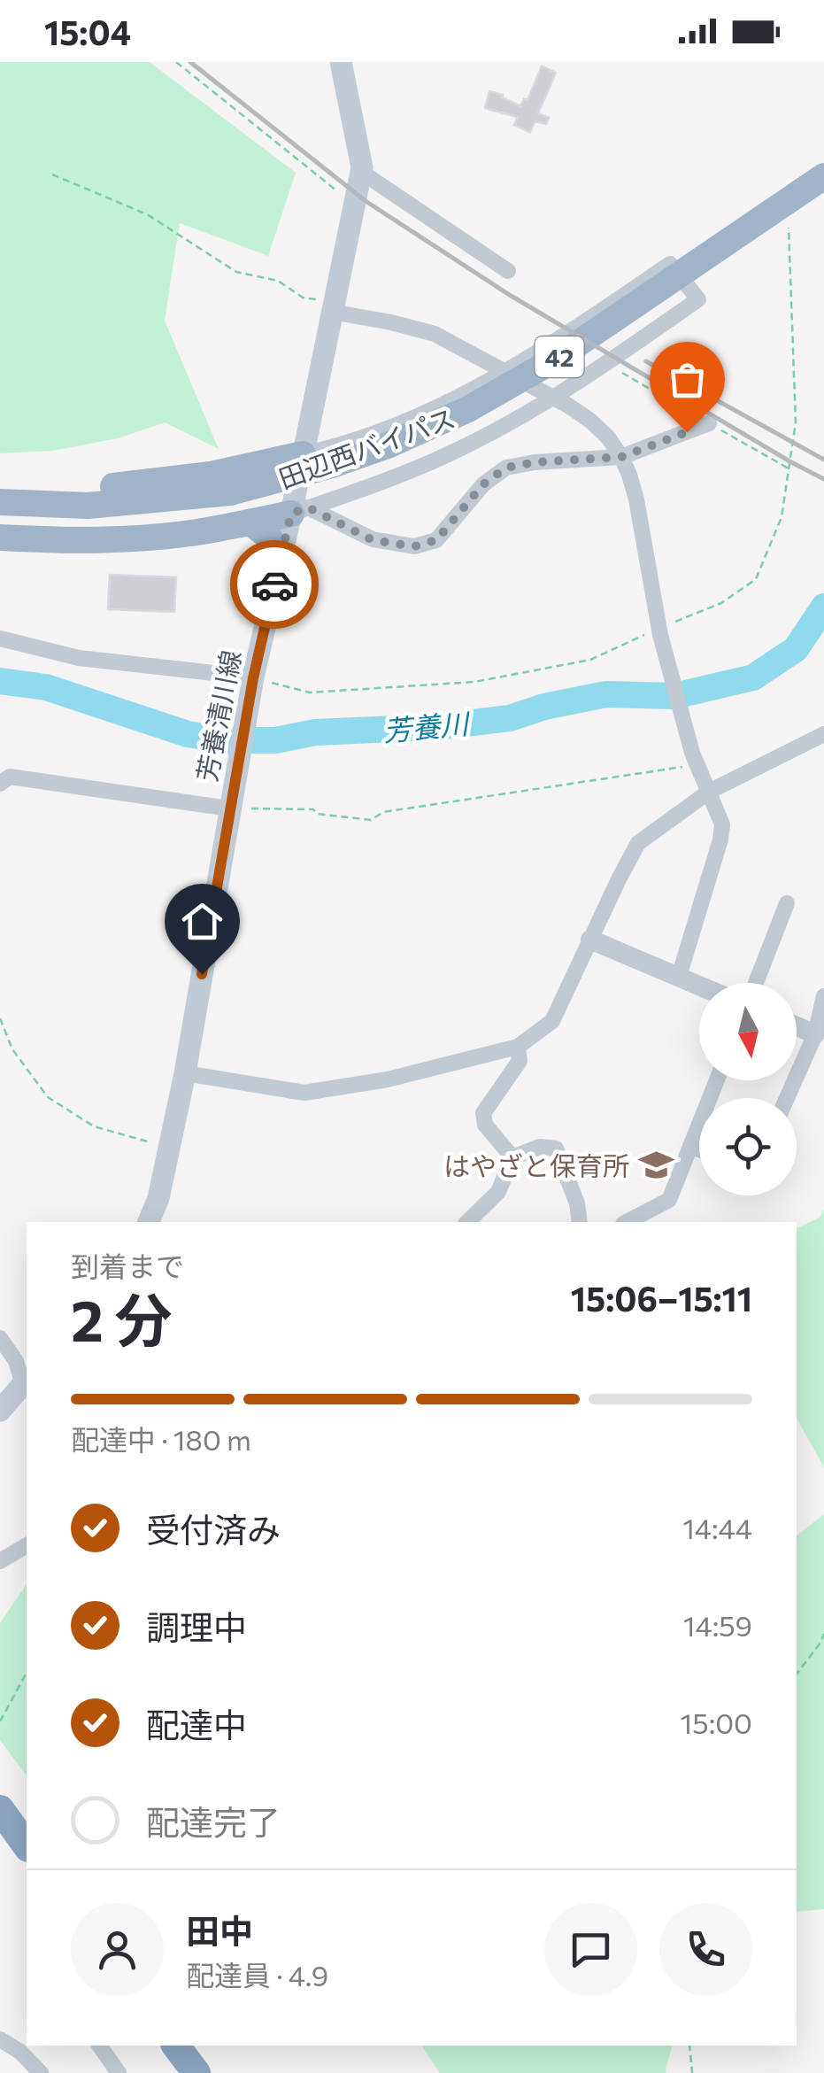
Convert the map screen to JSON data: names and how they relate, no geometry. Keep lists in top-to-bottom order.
{
  "streets": {
    "highway": ["42", "田辺西バイパス"],
    "main road": ["芳養清川線"]
  },
  "water": ["芳養川"],
  "places": {
    "school or university": ["はやざと保育所"]
  },
  "north": "bottom",
  "page": {
    "status": "15:04",
    "heading": ["2 分", "到着まで", "15:06–15:11"],
    "panel": ["田中", "配達員 · 4.9"],
    "bar": "配達中 · 180 m",
    "list": [
      ["受付済み", "14:44"],
      ["調理中", "14:59"],
      ["配達中", "15:00"],
      "配達完了"
    ]
  }
}
